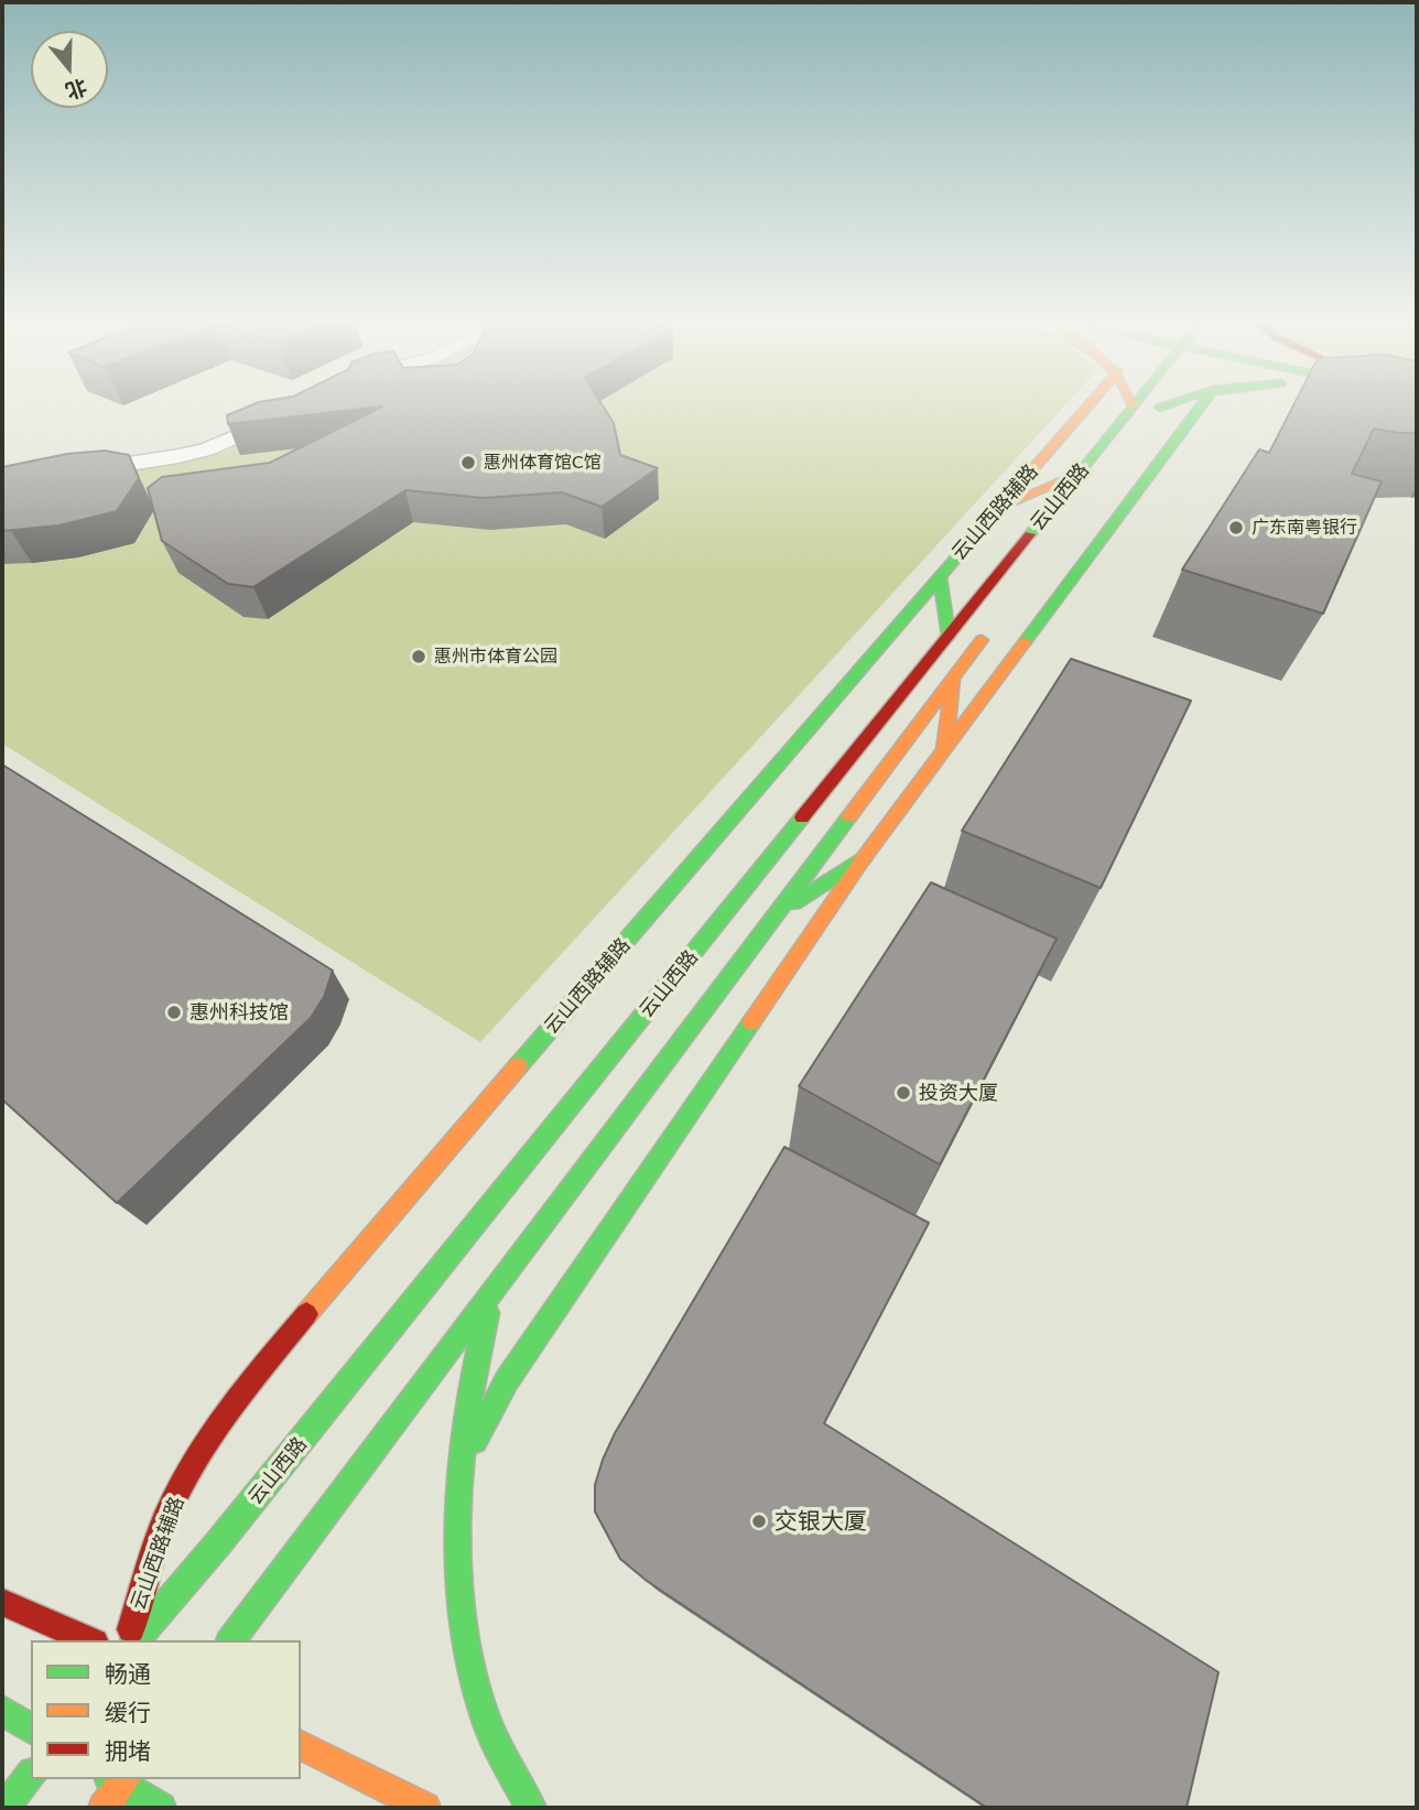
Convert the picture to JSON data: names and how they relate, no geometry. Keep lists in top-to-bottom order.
{
  "streets": {
    "main road": ["云山西路", "云山西路辅路"]
  },
  "places": [
    "惠州体育馆C馆",
    "广东南粤银行",
    "惠州市体育公园",
    "惠州科技馆",
    "投资大厦",
    "交银大厦"
  ],
  "legend": ["畅通", "缓行", "拥堵"],
  "north": "bottom"
}
